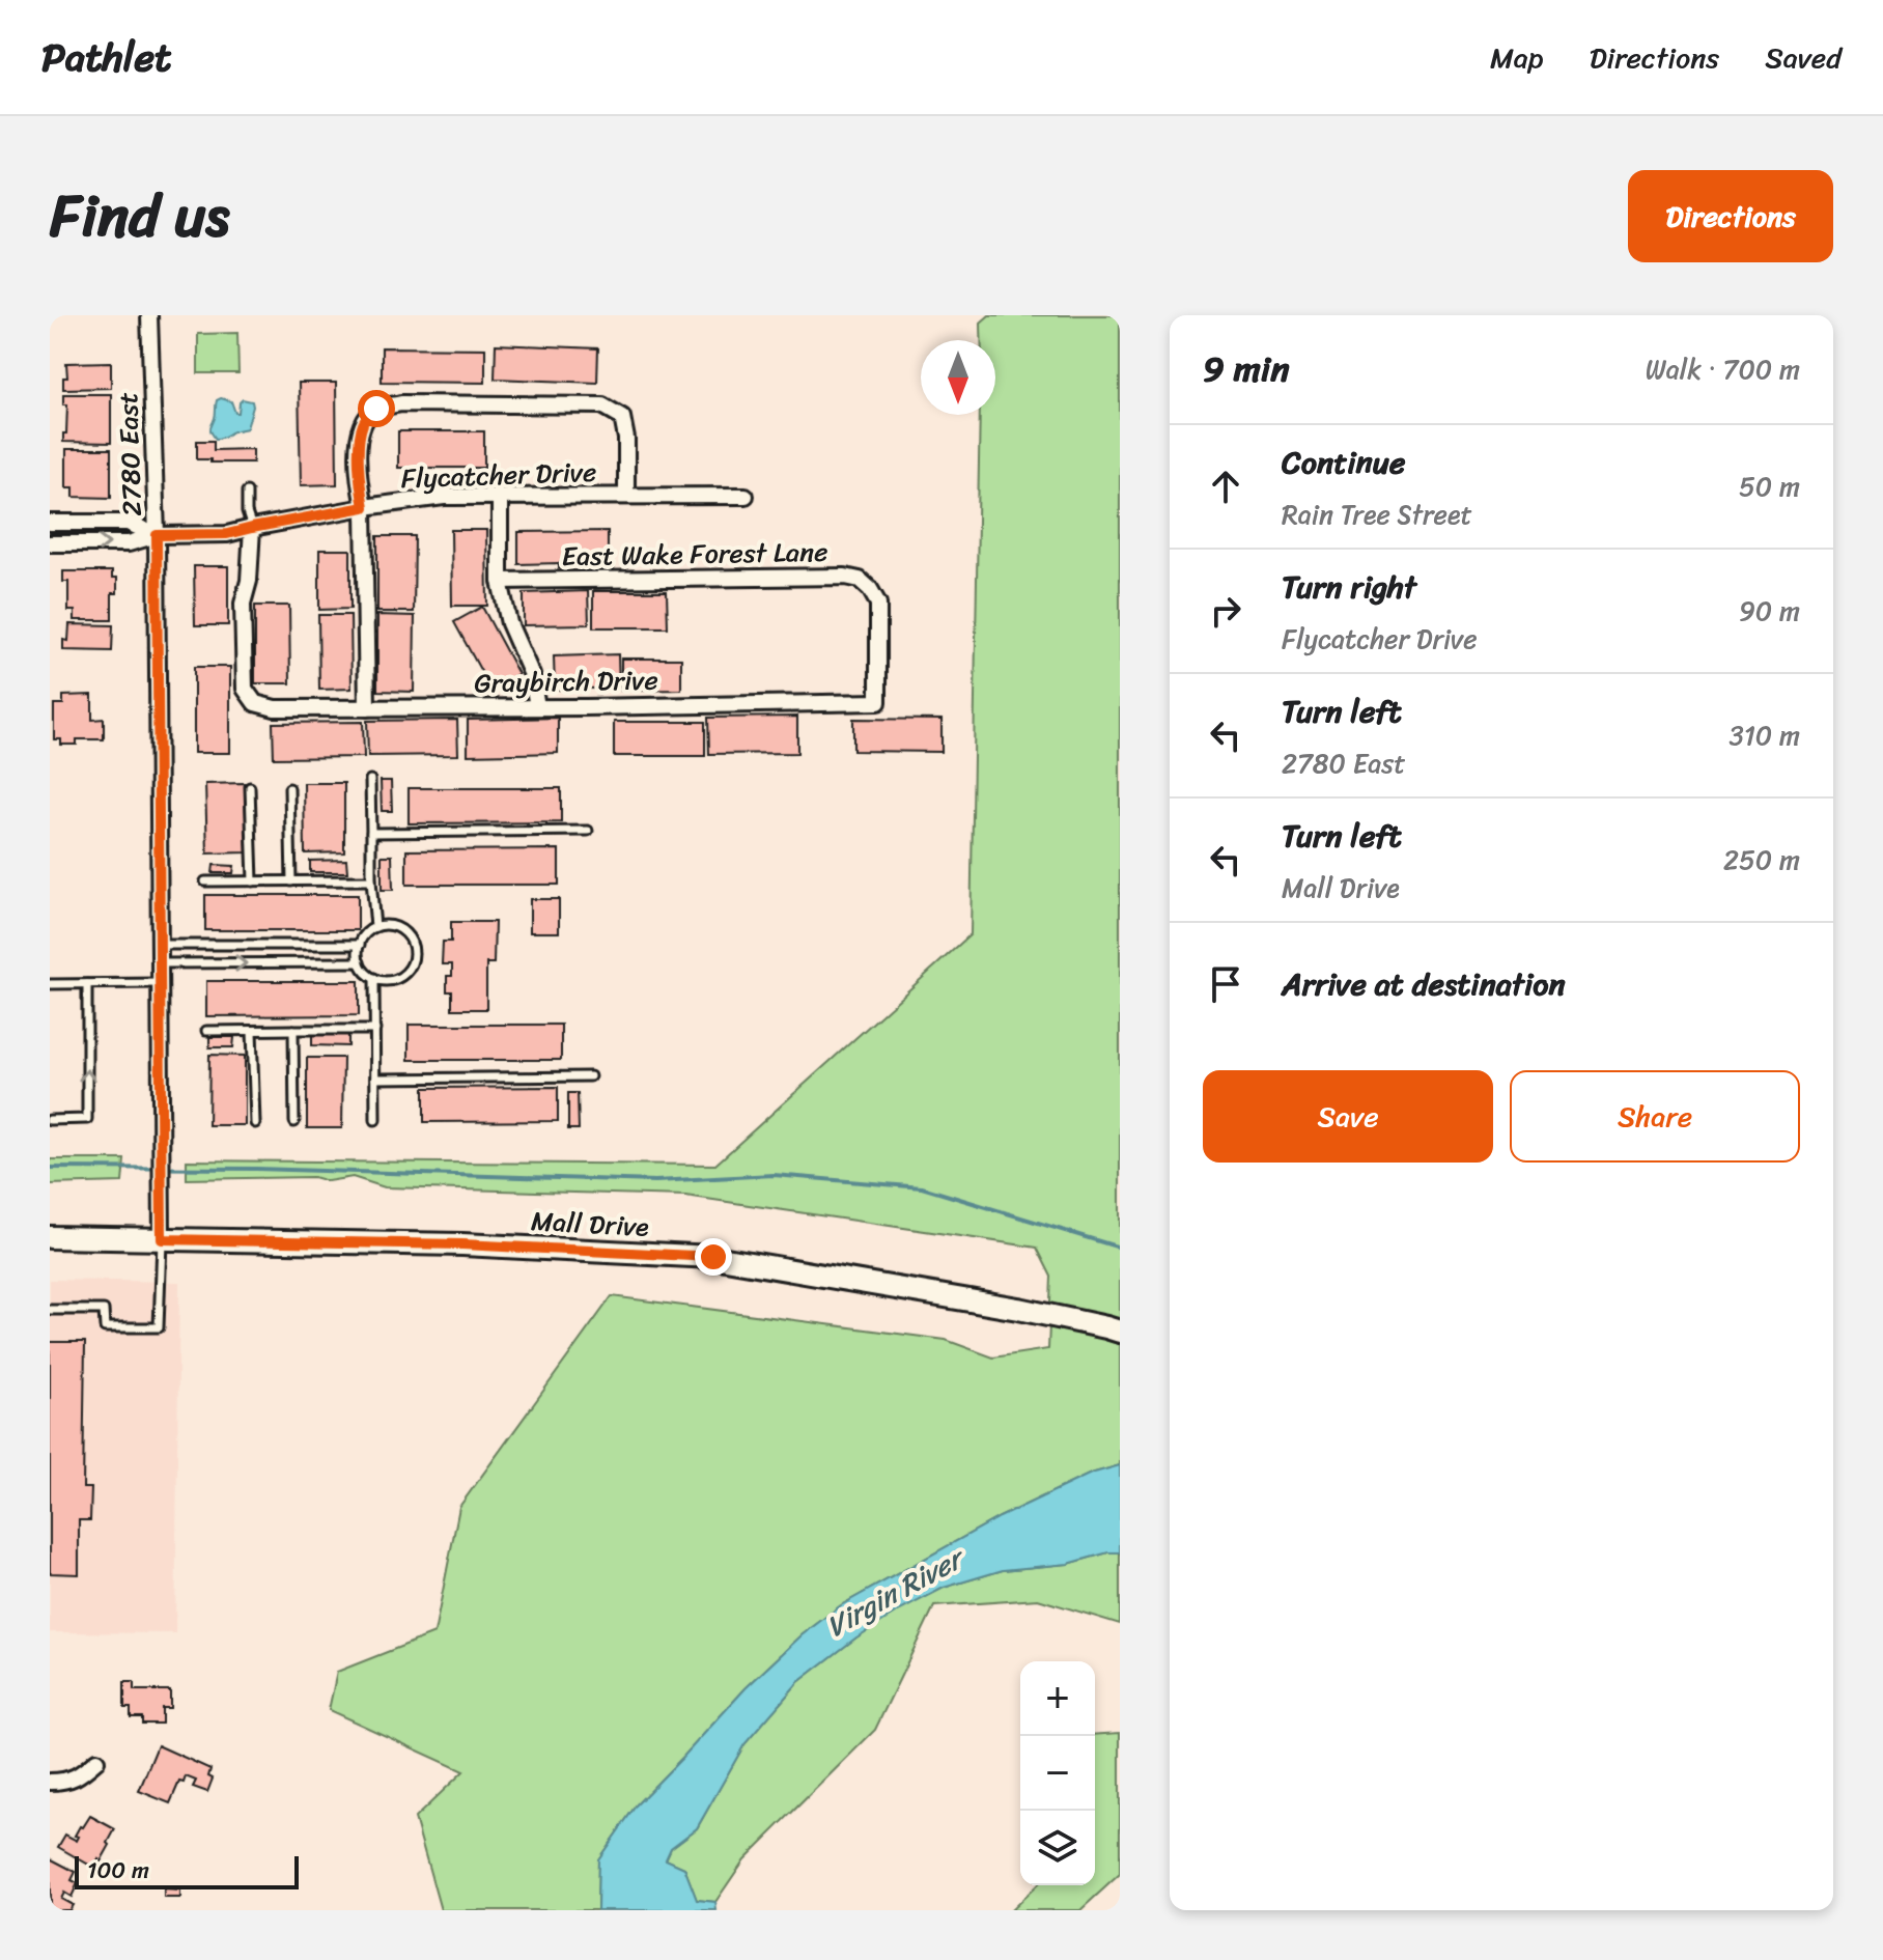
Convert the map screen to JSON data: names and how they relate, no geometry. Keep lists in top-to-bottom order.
{
  "streets": {
    "main road": ["Mall Drive"],
    "street": [
      "2780 East",
      "Flycatcher Drive",
      "East Wake Forest Lane",
      "Graybirch Drive"
    ]
  },
  "crossings": [
    ["2780 East", "Flycatcher Drive"],
    ["2780 East", "Mall Drive"],
    ["Flycatcher Drive", "Graybirch Drive"],
    ["East Wake Forest Lane", "Graybirch Drive"]
  ],
  "water": ["Virgin River"],
  "scale_bar": "100 m",
  "north": "bottom",
  "page": {
    "header": "Pathlet",
    "nav": ["Map", "Directions", "Saved"],
    "title": "Find us",
    "buttons": [
      "Directions",
      ["Save", "Share"]
    ],
    "heading": ["9 min", "Walk · 700 m"],
    "list": [
      ["Continue", "Rain Tree Street", "50 m"],
      ["Turn right", "Flycatcher Drive", "90 m"],
      ["Turn left", "2780 East", "310 m"],
      ["Turn left", "Mall Drive", "250 m"],
      "Arrive at destination"
    ],
    "map_buttons": ["+", "−"],
    "scale": "100 m"
  }
}
